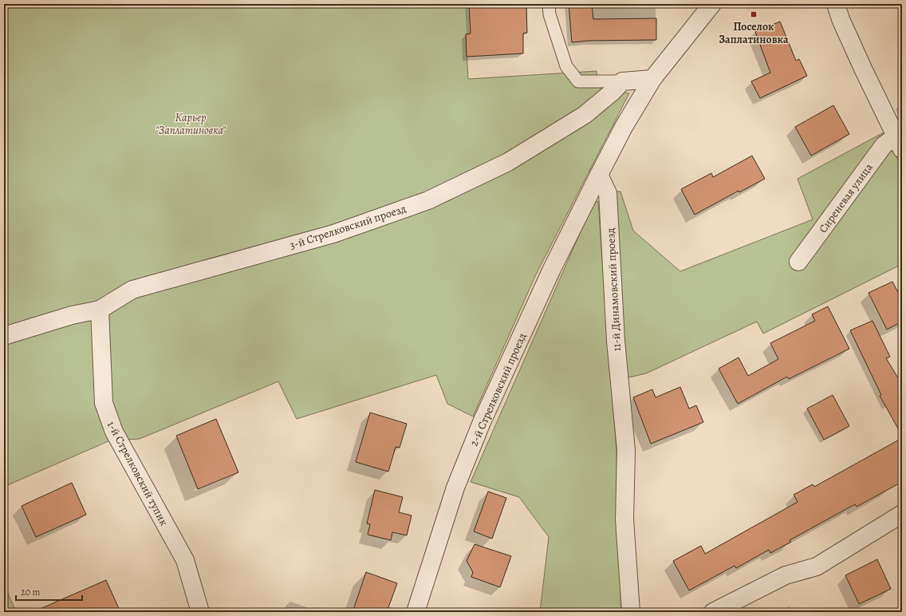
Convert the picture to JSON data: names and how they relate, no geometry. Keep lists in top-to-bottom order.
{
  "streets": {
    "street": [
      "Сиреневая улица",
      "3-й Стрелковский проезд",
      "11-й Динамовский проезд",
      "2-й Стрелковский проезд",
      "1-й Стрелковский тупик"
    ]
  },
  "crossings": [
    ["3-й Стрелковский проезд", "1-й Стрелковский тупик"],
    ["11-й Динамовский проезд", "2-й Стрелковский проезд"]
  ],
  "parks": ["Карьер \"Заплатиновка\""],
  "places": {
    "transit": ["Поселок Заплатиновка"]
  },
  "scale_bar": "20 m"
}
